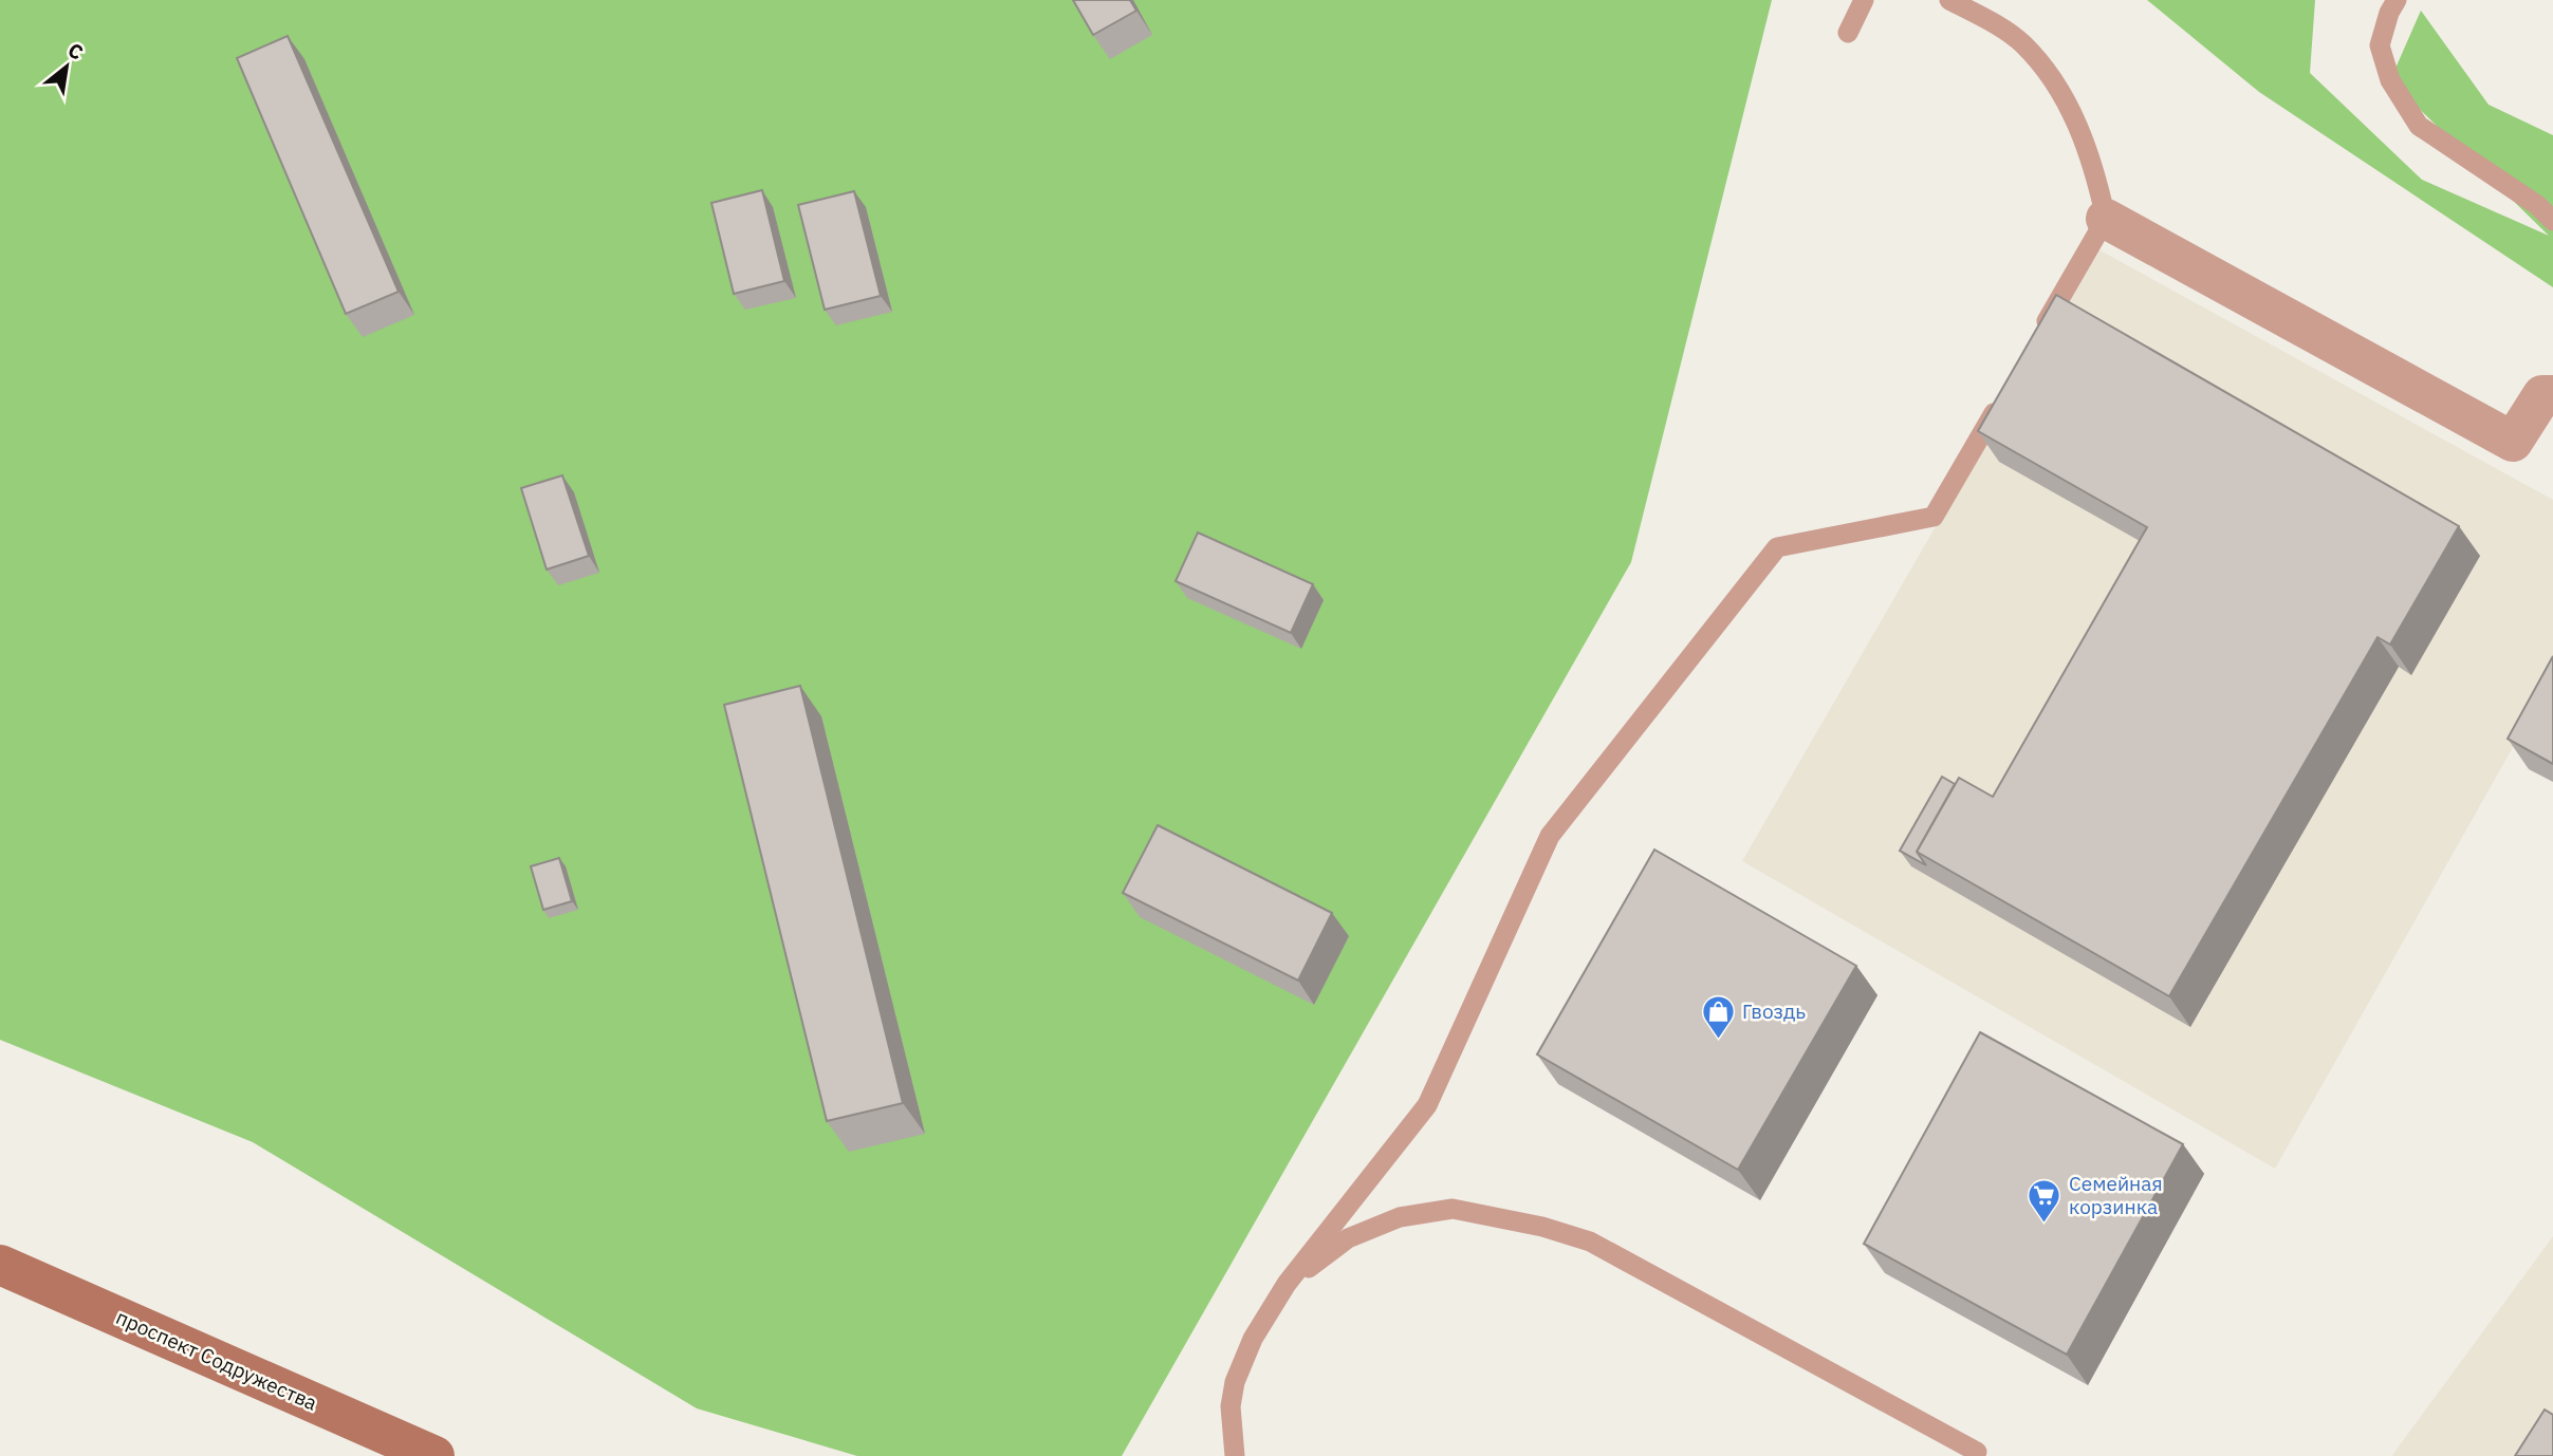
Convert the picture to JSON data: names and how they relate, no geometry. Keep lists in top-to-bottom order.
{
  "streets": {
    "main road": ["проспект Содружества"]
  },
  "places": {
    "shop": ["Гвоздь"],
    "supermarket": ["Семейная корзинка"]
  },
  "north": "top right"
}
